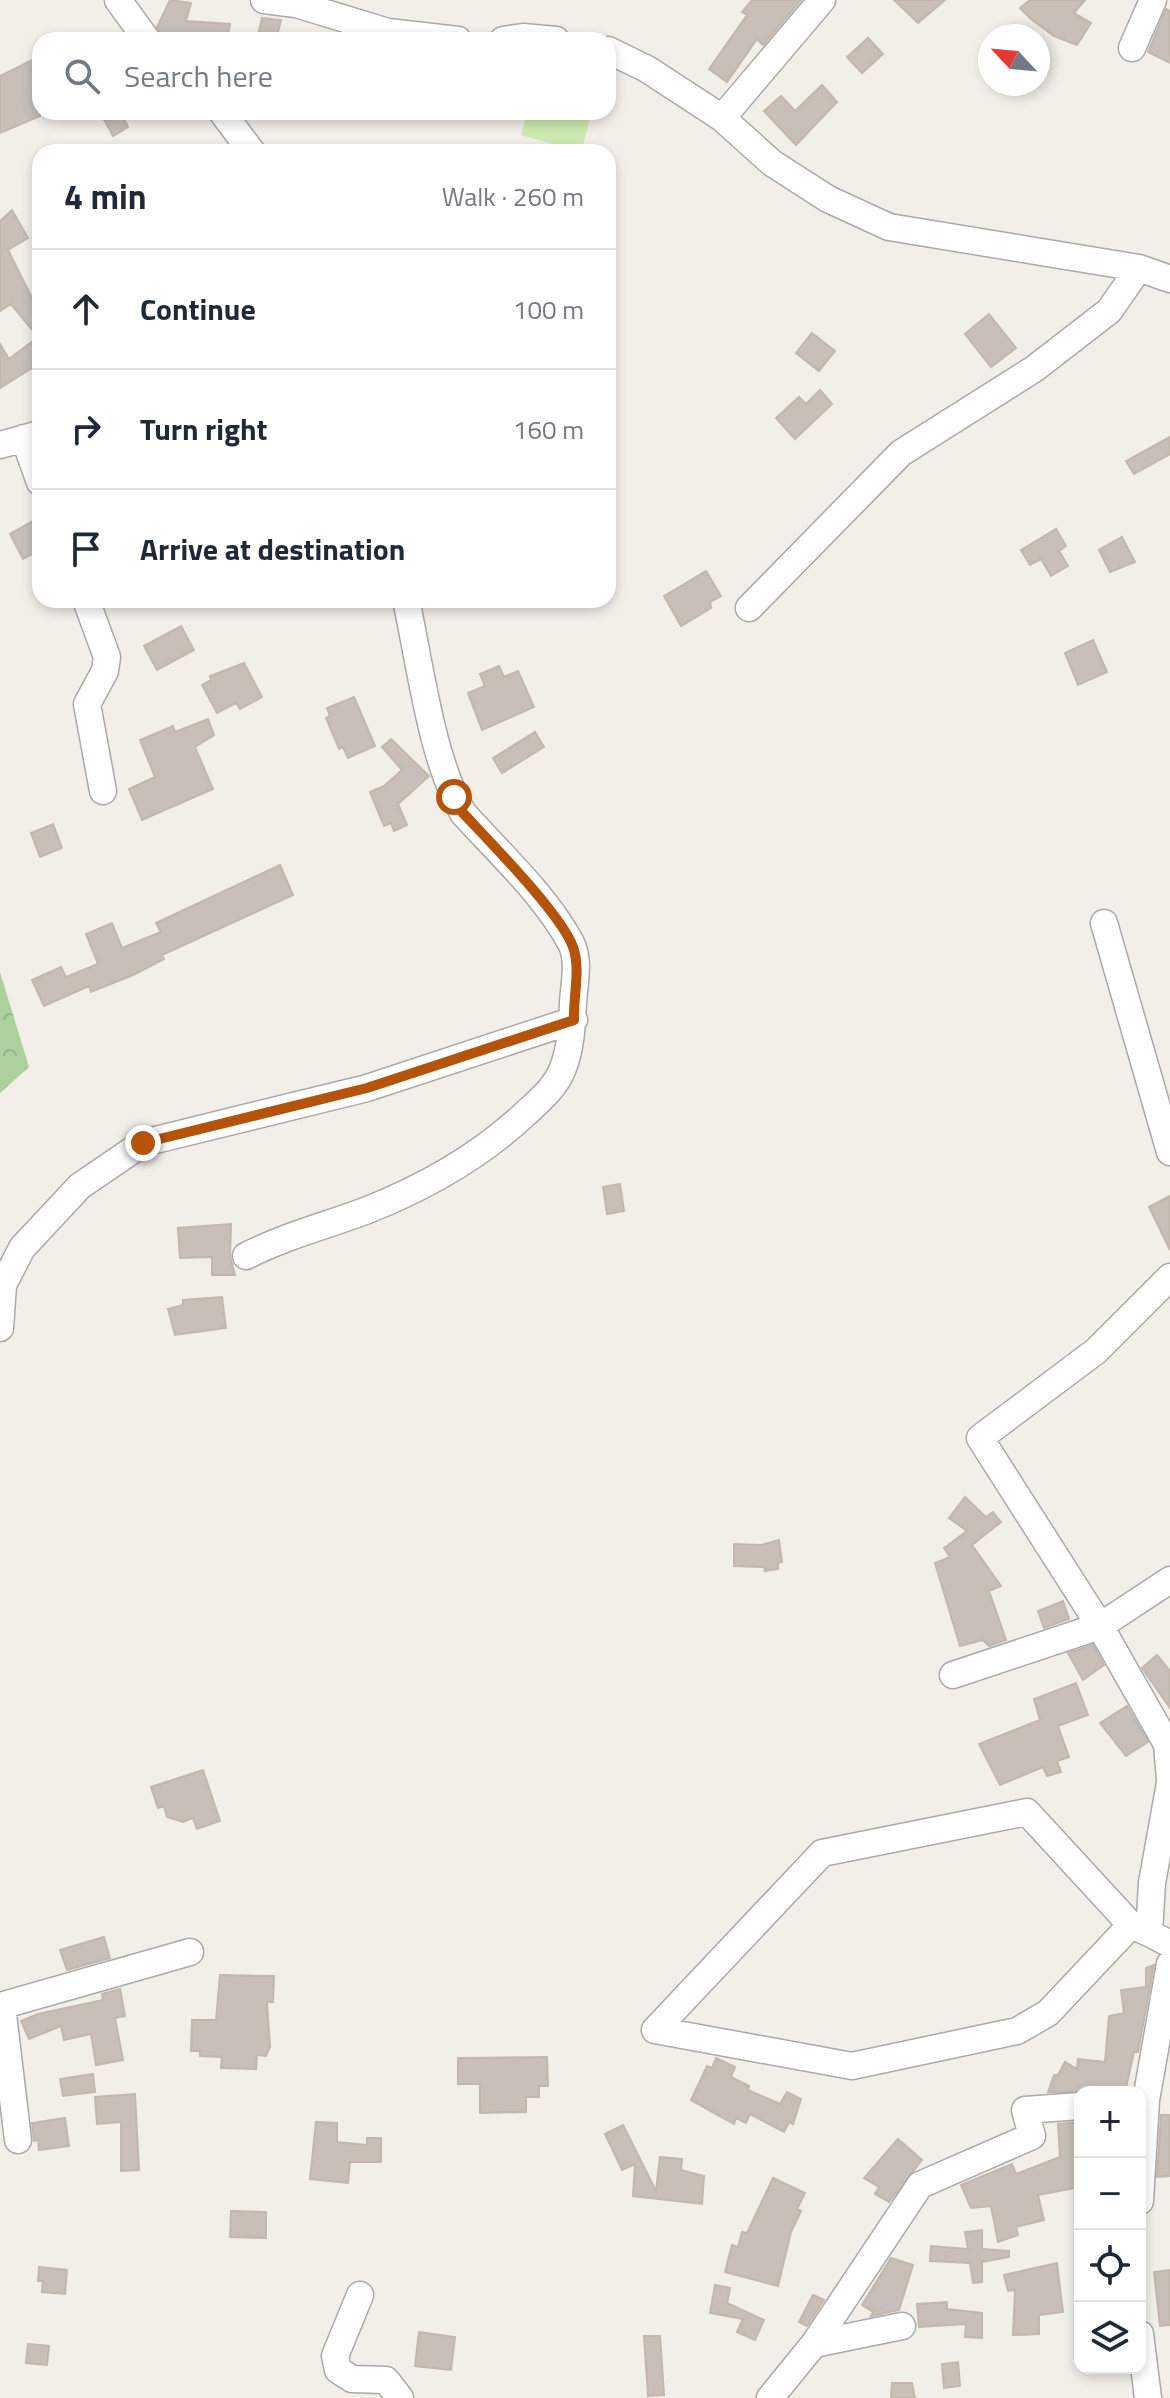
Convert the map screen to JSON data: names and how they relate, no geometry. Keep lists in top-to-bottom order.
{
  "north": "top left",
  "page": {
    "search": "Search here",
    "heading": ["4 min", "Walk · 260 m"],
    "list": [
      ["Continue", "100 m"],
      ["Turn right", "160 m"],
      "Arrive at destination"
    ],
    "map_buttons": ["+", "−"]
  }
}
